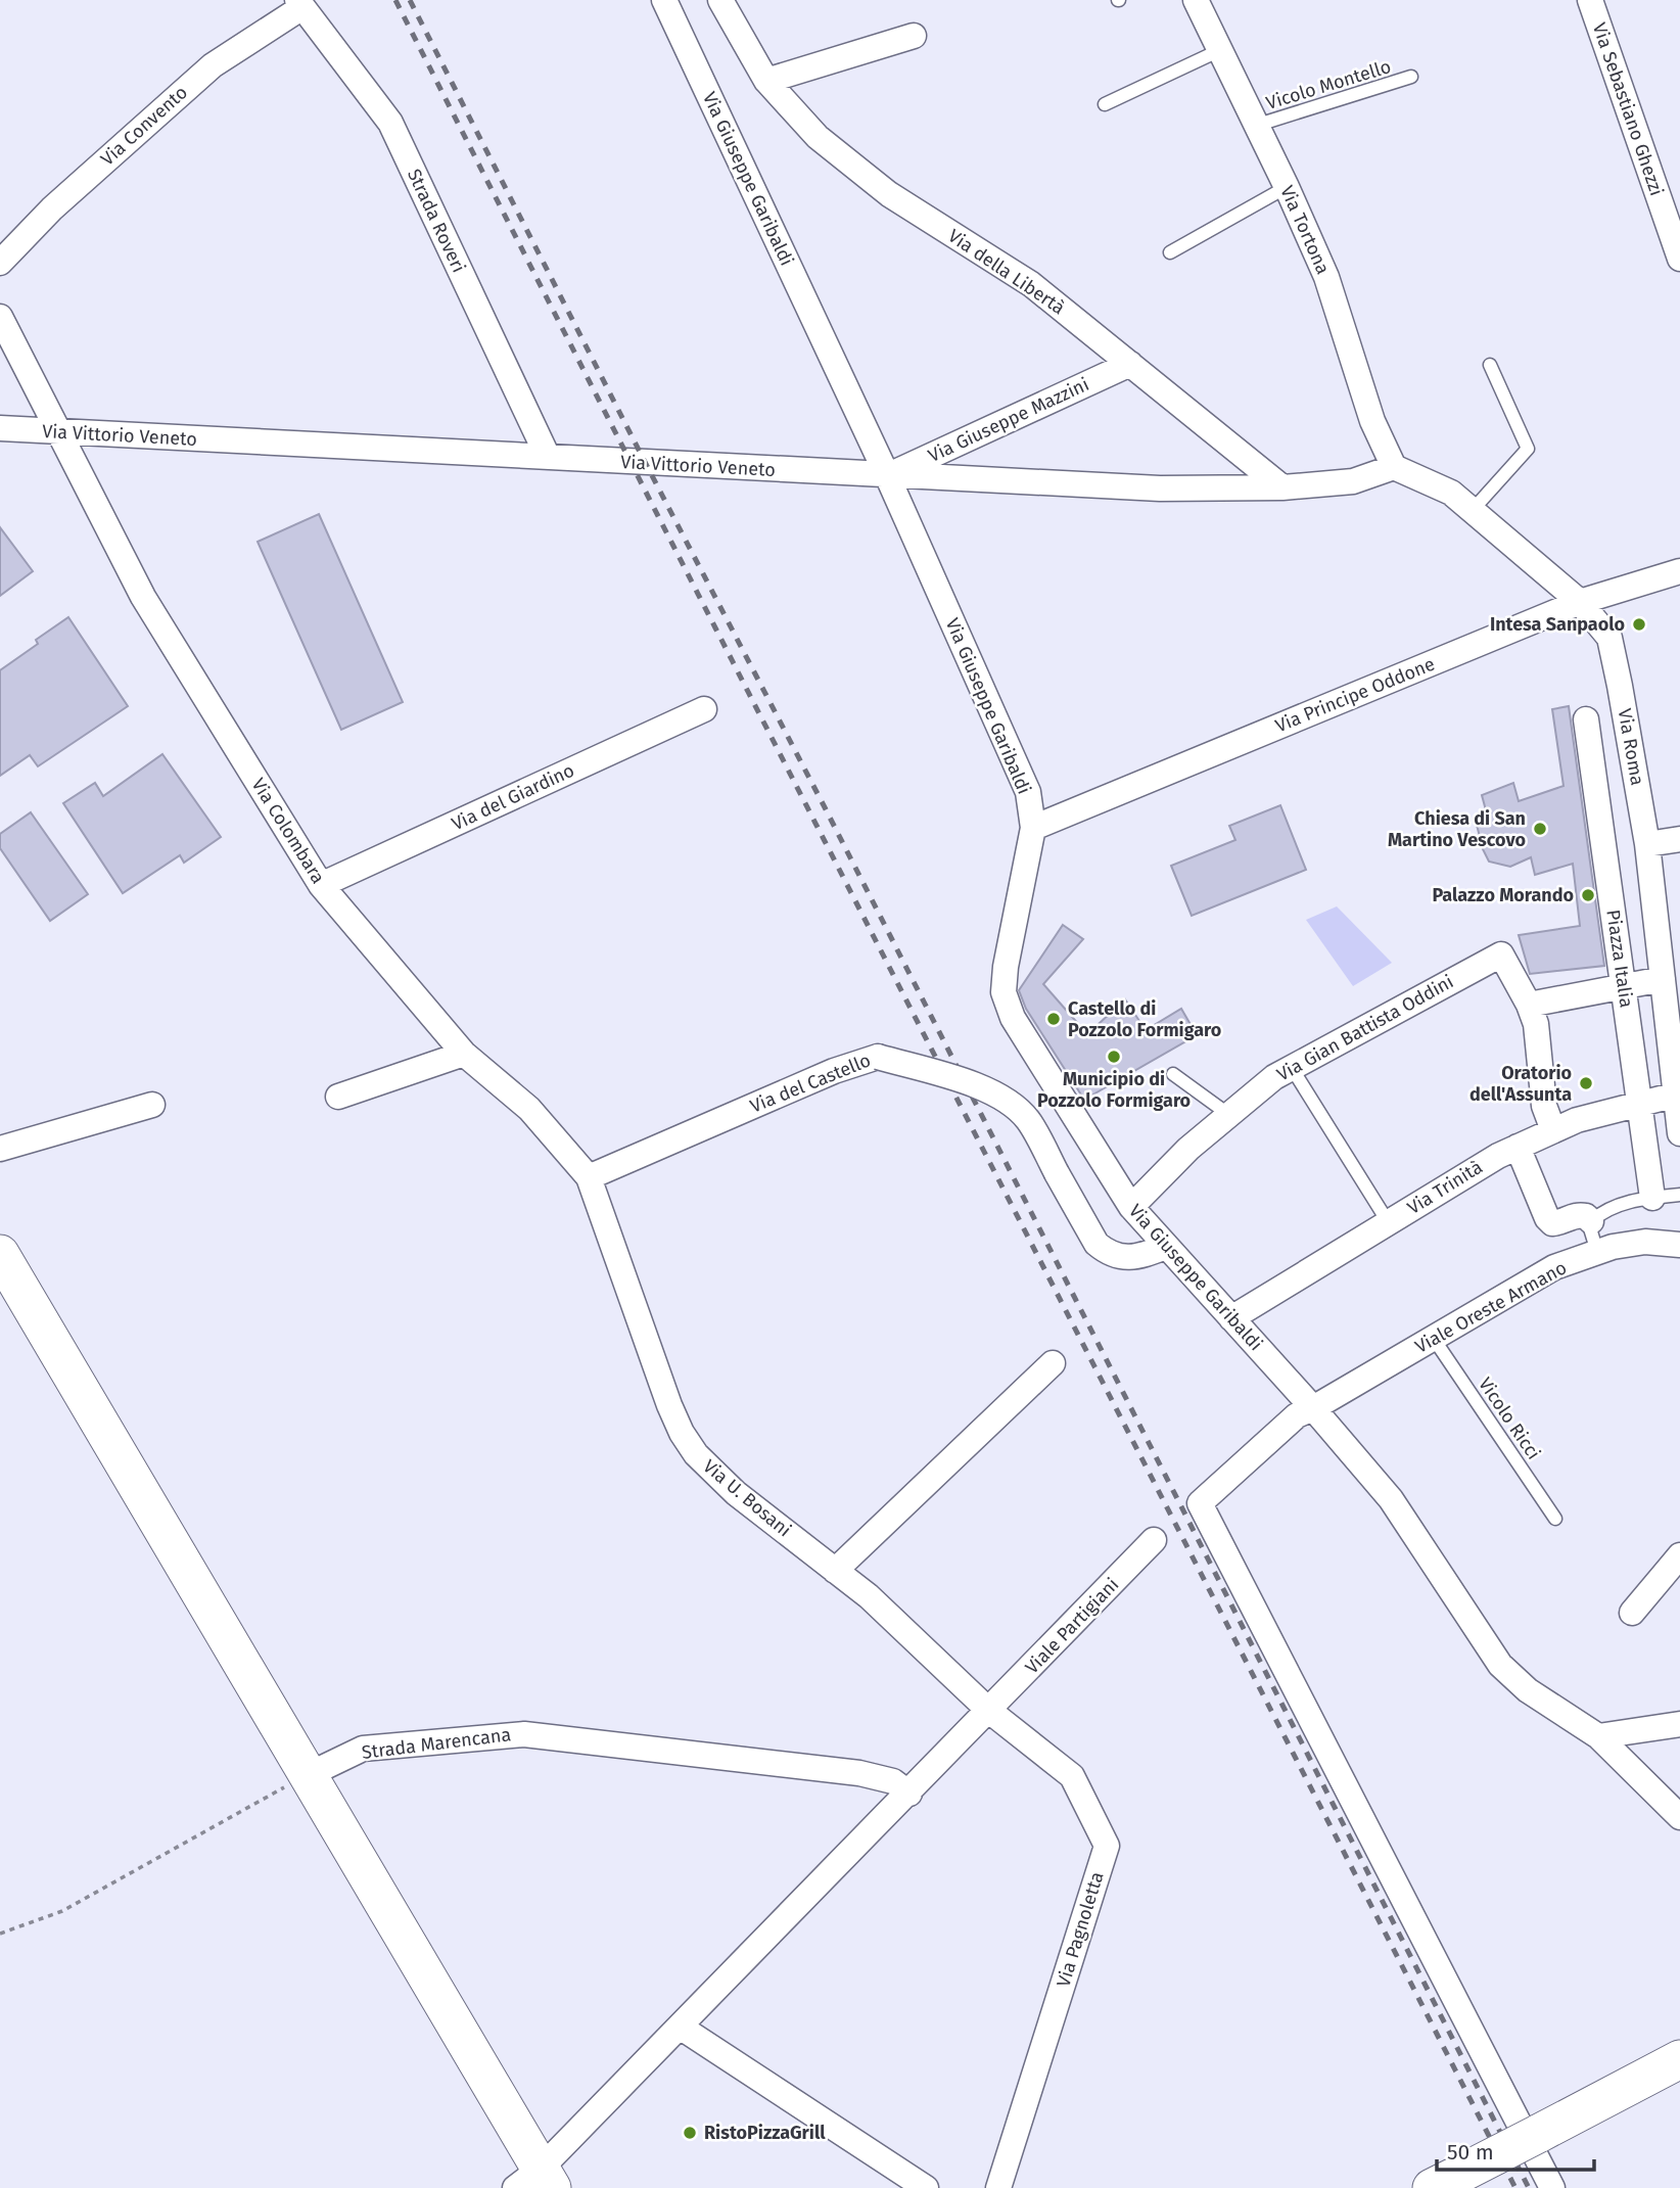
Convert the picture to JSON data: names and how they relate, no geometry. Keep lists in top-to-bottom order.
{
  "streets": {
    "street": [
      "Via Sebastiano Ghezzi",
      "Via Convento",
      "Via Giuseppe Garibaldi",
      "Strada Roveri",
      "Via Tortona",
      "Via della Libertà",
      "Via Giuseppe Mazzini",
      "Via Vittorio Veneto",
      "Via Principe Oddone",
      "Via Roma",
      "Via del Giardino",
      "Via Colombara",
      "Piazza Italia",
      "Via Gian Battista Oddini",
      "Via del Castello",
      "Via Trinità",
      "Viale Oreste Armano",
      "Via U. Bosani",
      "Viale Partigiani",
      "Strada Marencana",
      "Via Pagnoletta"
    ],
    "lane": ["Vicolo Montello", "Vicolo Ricci"]
  },
  "crossings": [
    ["Vicolo Montello", "Via Tortona"],
    ["Via Convento", "Strada Roveri"],
    ["Via Giuseppe Garibaldi", "Via Giuseppe Mazzini"],
    ["Via Giuseppe Garibaldi", "Via Vittorio Veneto"],
    ["Via Giuseppe Garibaldi", "Via Principe Oddone"],
    ["Via Giuseppe Garibaldi", "Via Gian Battista Oddini"],
    ["Via Giuseppe Garibaldi", "Via del Castello"],
    ["Via Giuseppe Garibaldi", "Via Trinità"],
    ["Via Giuseppe Garibaldi", "Viale Oreste Armano"],
    ["Strada Roveri", "Via Vittorio Veneto"],
    ["Via Tortona", "Via Vittorio Veneto"],
    ["Via Tortona", "Via Roma"],
    ["Via della Libertà", "Via Giuseppe Mazzini"],
    ["Via della Libertà", "Via Vittorio Veneto"],
    ["Via Giuseppe Mazzini", "Via Vittorio Veneto"],
    ["Via Vittorio Veneto", "Via Roma"],
    ["Via Vittorio Veneto", "Via Colombara"],
    ["Via Principe Oddone", "Via Roma"],
    ["Via Roma", "Via Trinità"],
    ["Via del Giardino", "Via Colombara"],
    ["Via Colombara", "Via del Castello"],
    ["Via Colombara", "Via U. Bosani"],
    ["Piazza Italia", "Via Trinità"],
    ["Via del Castello", "Via U. Bosani"],
    ["Viale Oreste Armano", "Vicolo Ricci"],
    ["Via U. Bosani", "Viale Partigiani"],
    ["Via U. Bosani", "Via Pagnoletta"],
    ["Viale Partigiani", "Strada Marencana"],
    ["Viale Partigiani", "Via Pagnoletta"]
  ],
  "places": [
    "Intesa Sanpaolo",
    "Chiesa di San Martino Vescovo",
    "Palazzo Morando",
    "Castello di Pozzolo Formigaro",
    "Municipio di Pozzolo Formigaro",
    "Oratorio dell'Assunta",
    "RistoPizzaGrill"
  ],
  "scale_bar": "50 m"
}
